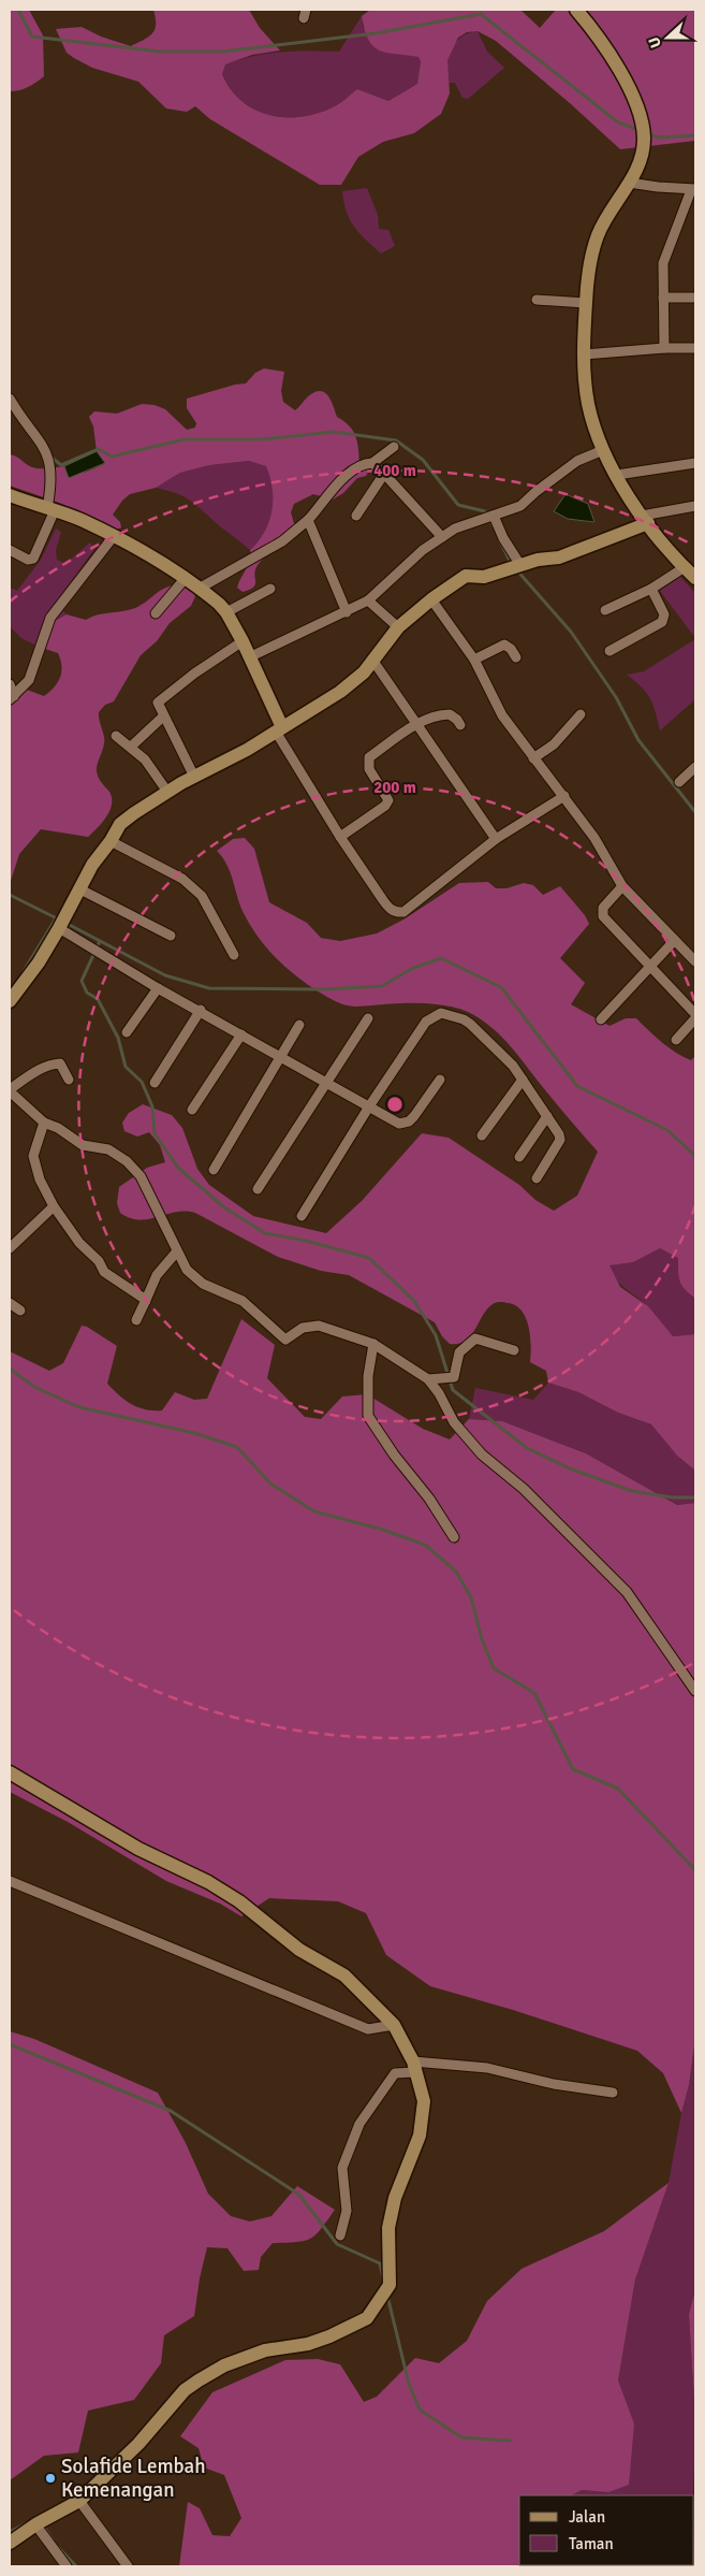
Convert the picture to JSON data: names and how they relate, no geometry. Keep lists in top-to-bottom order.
{
  "places": ["Solafide Lembah Kemenangan"],
  "legend": ["Jalan", "Taman"],
  "north": "left",
  "rings": ["400 m", "200 m"]
}
